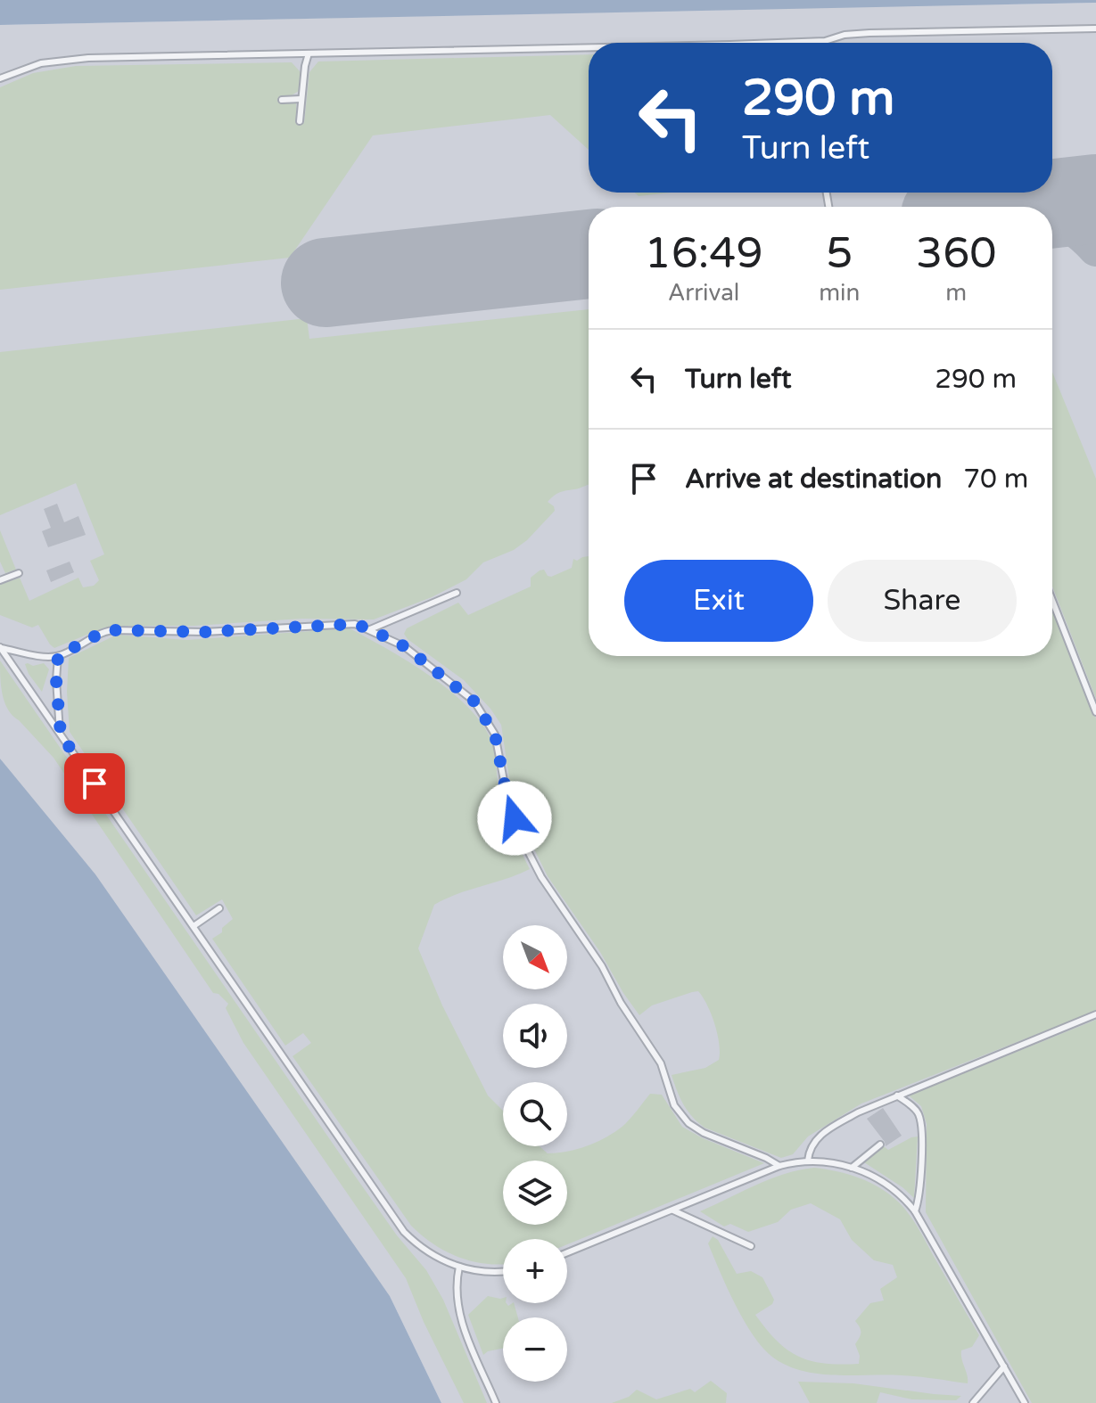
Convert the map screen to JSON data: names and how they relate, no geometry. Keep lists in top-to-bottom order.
{
  "north": "bottom right",
  "page": {
    "turn": ["290 m", "Turn left"],
    "eta": [
      "16:49",
      "Arrival",
      "5",
      "min",
      "360",
      "m"
    ],
    "list": [
      {
        "name": "Turn left",
        "value": "290 m"
      },
      {
        "name": "Arrive at destination",
        "value": "70 m"
      }
    ],
    "buttons": ["Exit", "Share"],
    "map_buttons": ["+", "−"]
  }
}
